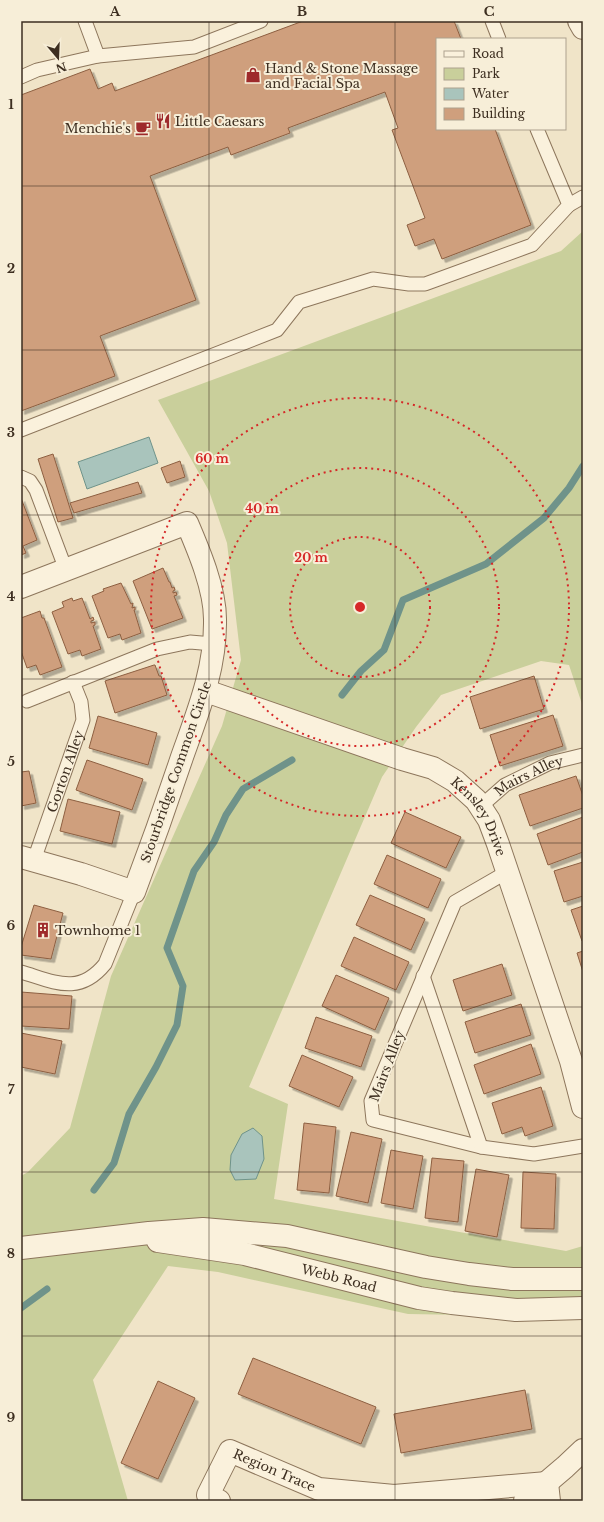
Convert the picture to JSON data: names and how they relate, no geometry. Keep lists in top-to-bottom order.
{
  "streets": {
    "street": [
      "Stourbridge Common Circle",
      "Kensley Drive",
      "Webb Road",
      "Region Trace"
    ],
    "lane": ["Gorton Alley", "Mairs Alley"]
  },
  "crossings": [
    ["Stourbridge Common Circle", "Kensley Drive"],
    ["Mairs Alley", "Kensley Drive"]
  ],
  "places": {
    "shop": ["Hand & Stone Massage and Facial Spa"],
    "restaurant": ["Little Caesars"],
    "cafe": ["Menchie's"],
    "building": ["Townhome 1"]
  },
  "legend": [
    "Road",
    "Park",
    "Water",
    "Building"
  ],
  "north": "bottom",
  "grid": {
    "columns": ["A", "B", "C"],
    "rows": [
      "1",
      "2",
      "3",
      "4",
      "5",
      "6",
      "7",
      "8",
      "9"
    ]
  },
  "rings": ["60 m", "40 m", "20 m"]
}
